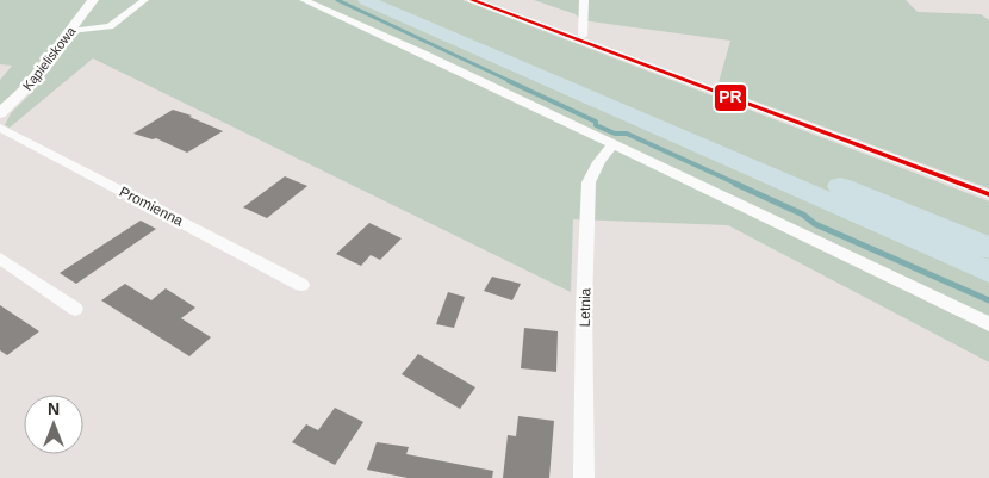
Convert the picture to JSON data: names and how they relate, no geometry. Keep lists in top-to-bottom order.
{
  "streets": {
    "street": ["Kąpieliskowa", "Promienna", "Letnia"]
  },
  "lines": ["transit line PR"],
  "north": "top"
}
